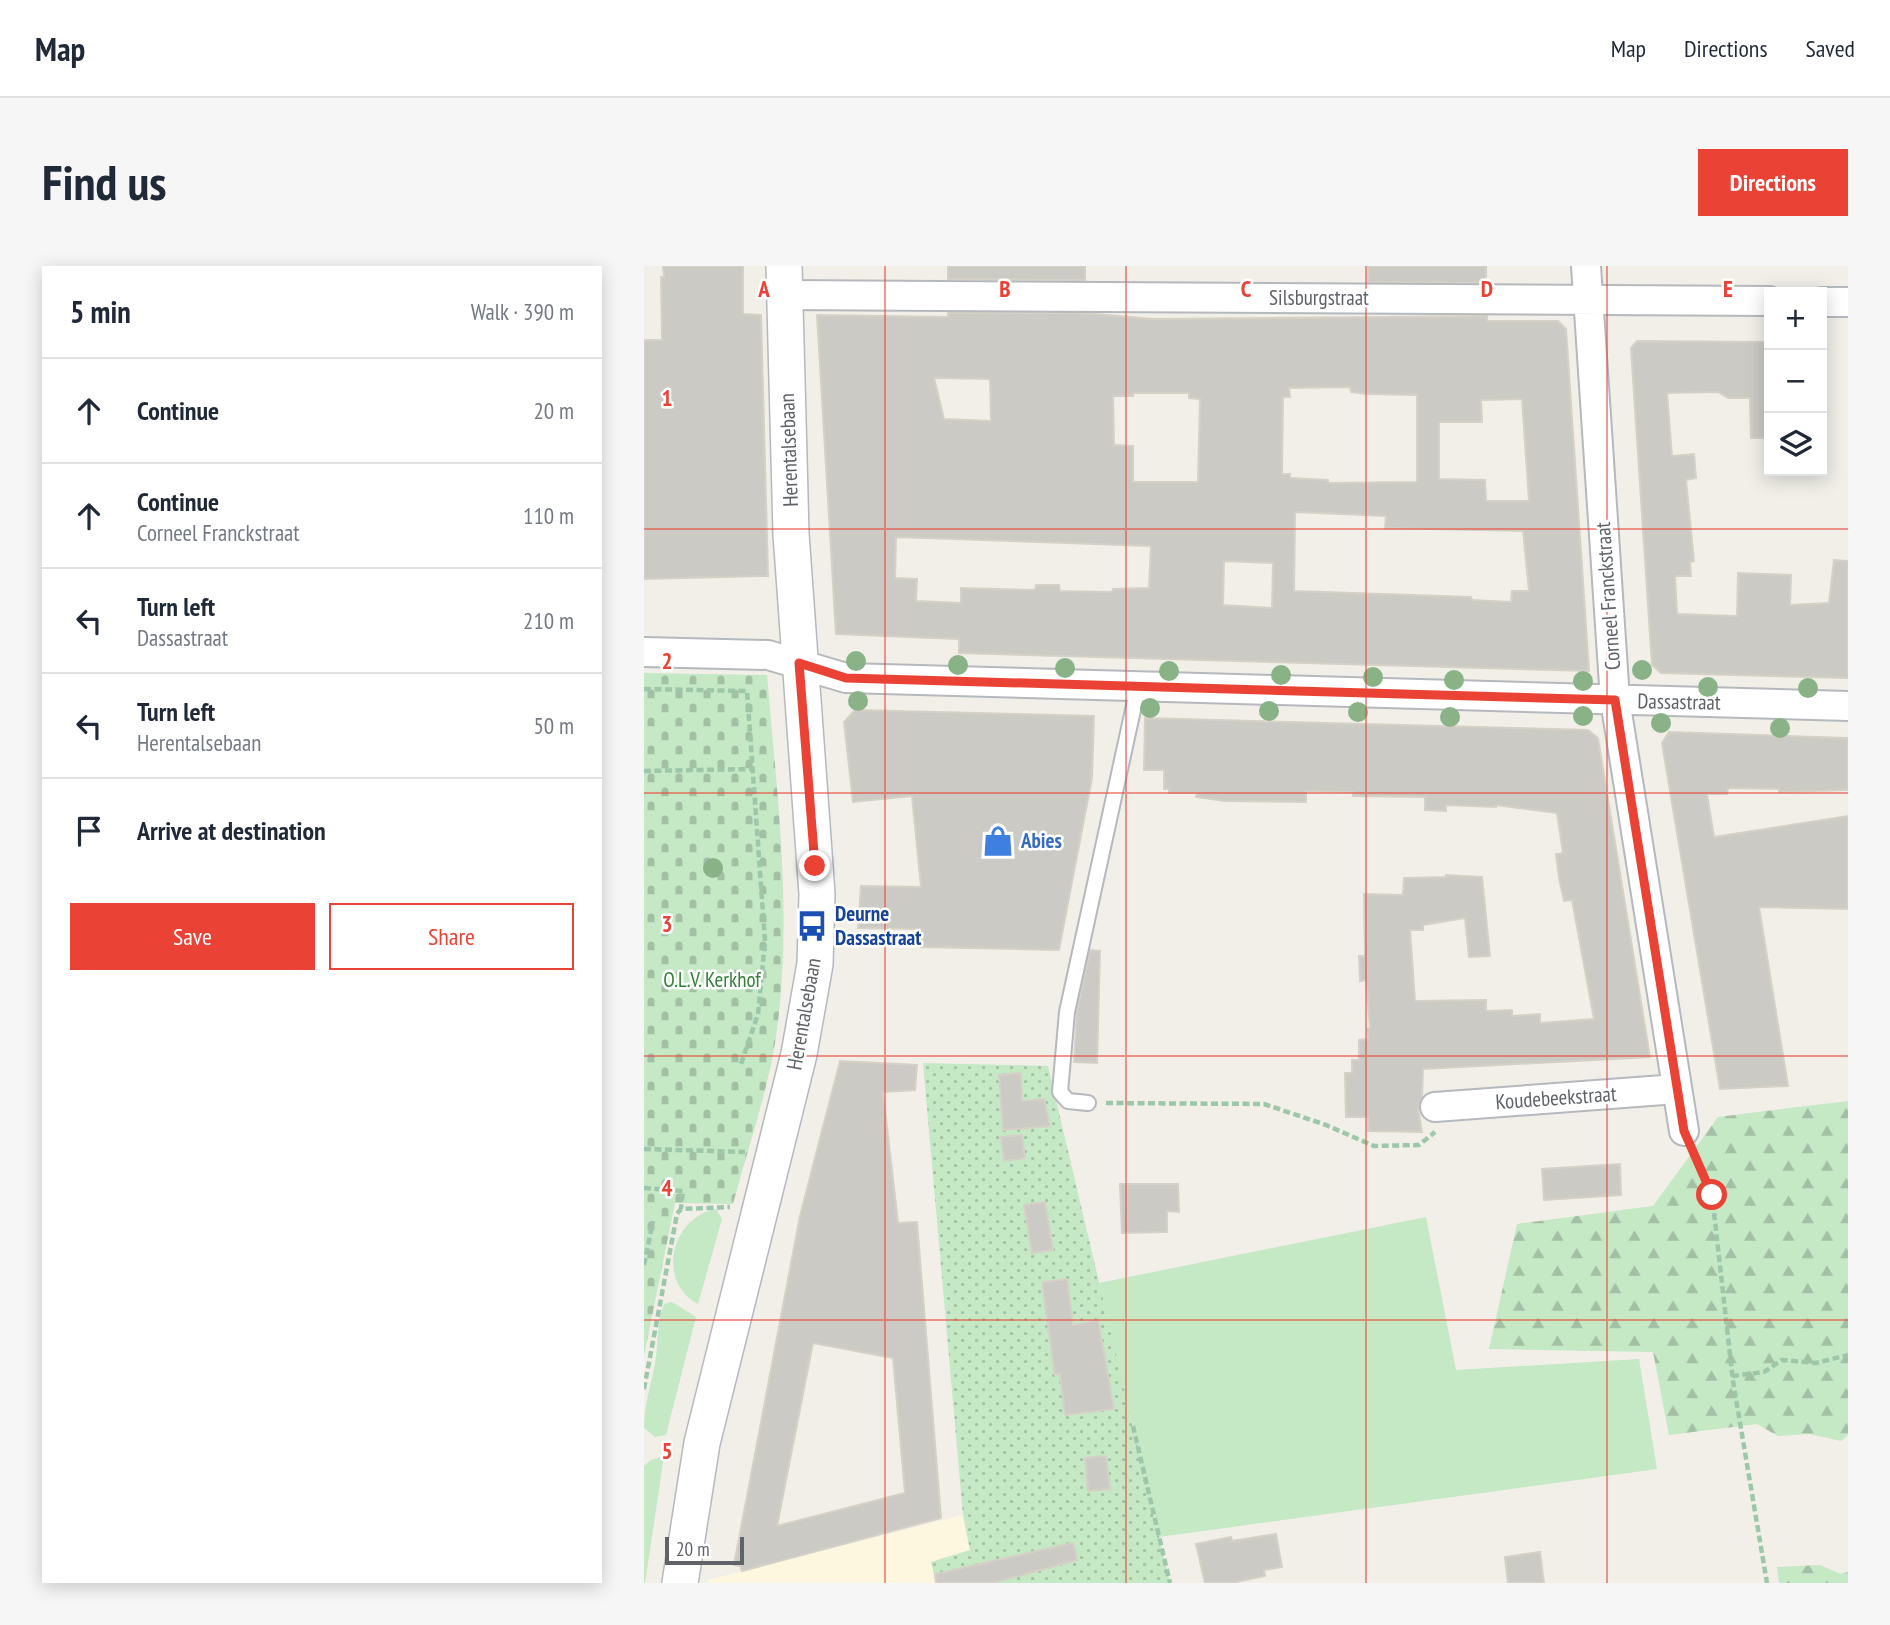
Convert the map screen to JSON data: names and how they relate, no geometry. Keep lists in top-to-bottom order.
{
  "streets": {
    "street": [
      "Silsburgstraat",
      "Herentalsebaan",
      "Corneel Franckstraat",
      "Dassastraat",
      "Koudebeekstraat"
    ]
  },
  "crossings": [
    ["Silsburgstraat", "Herentalsebaan"],
    ["Silsburgstraat", "Corneel Franckstraat"],
    ["Herentalsebaan", "Dassastraat"],
    ["Corneel Franckstraat", "Dassastraat"],
    ["Corneel Franckstraat", "Koudebeekstraat"]
  ],
  "parks": ["O.L.V. Kerkhof"],
  "places": {
    "shop": ["Abies"],
    "bus stop": ["Deurne Dassastraat"]
  },
  "scale_bar": "20 m",
  "page": {
    "header": "Map",
    "nav": ["Map", "Directions", "Saved"],
    "buttons": [
      "Directions",
      ["Save", "Share"]
    ],
    "title": "Find us",
    "heading": ["5 min", "Walk · 390 m"],
    "map_buttons": ["+", "−"],
    "list": [
      ["Continue", "20 m"],
      ["Continue", "Corneel Franckstraat", "110 m"],
      ["Turn left", "Dassastraat", "210 m"],
      ["Turn left", "Herentalsebaan", "50 m"],
      "Arrive at destination"
    ],
    "scale": "20 m"
  },
  "grid": {
    "columns": [
      "A",
      "B",
      "C",
      "D",
      "E"
    ],
    "rows": [
      "1",
      "2",
      "3",
      "4",
      "5"
    ]
  }
}
